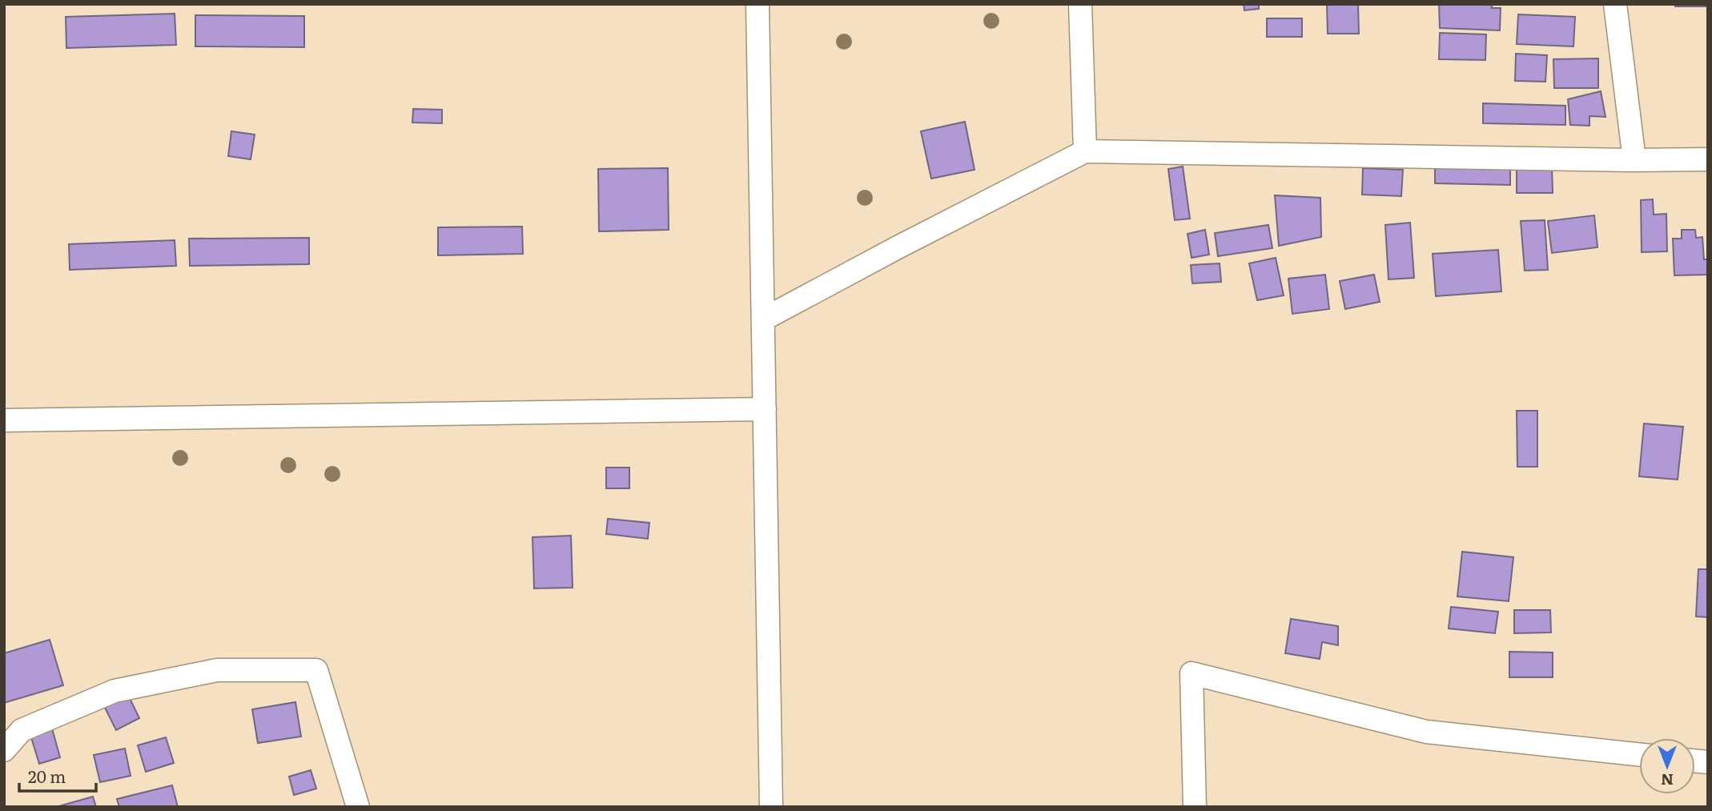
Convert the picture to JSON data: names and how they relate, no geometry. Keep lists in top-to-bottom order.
{
  "scale_bar": "20 m",
  "north": "bottom"
}
